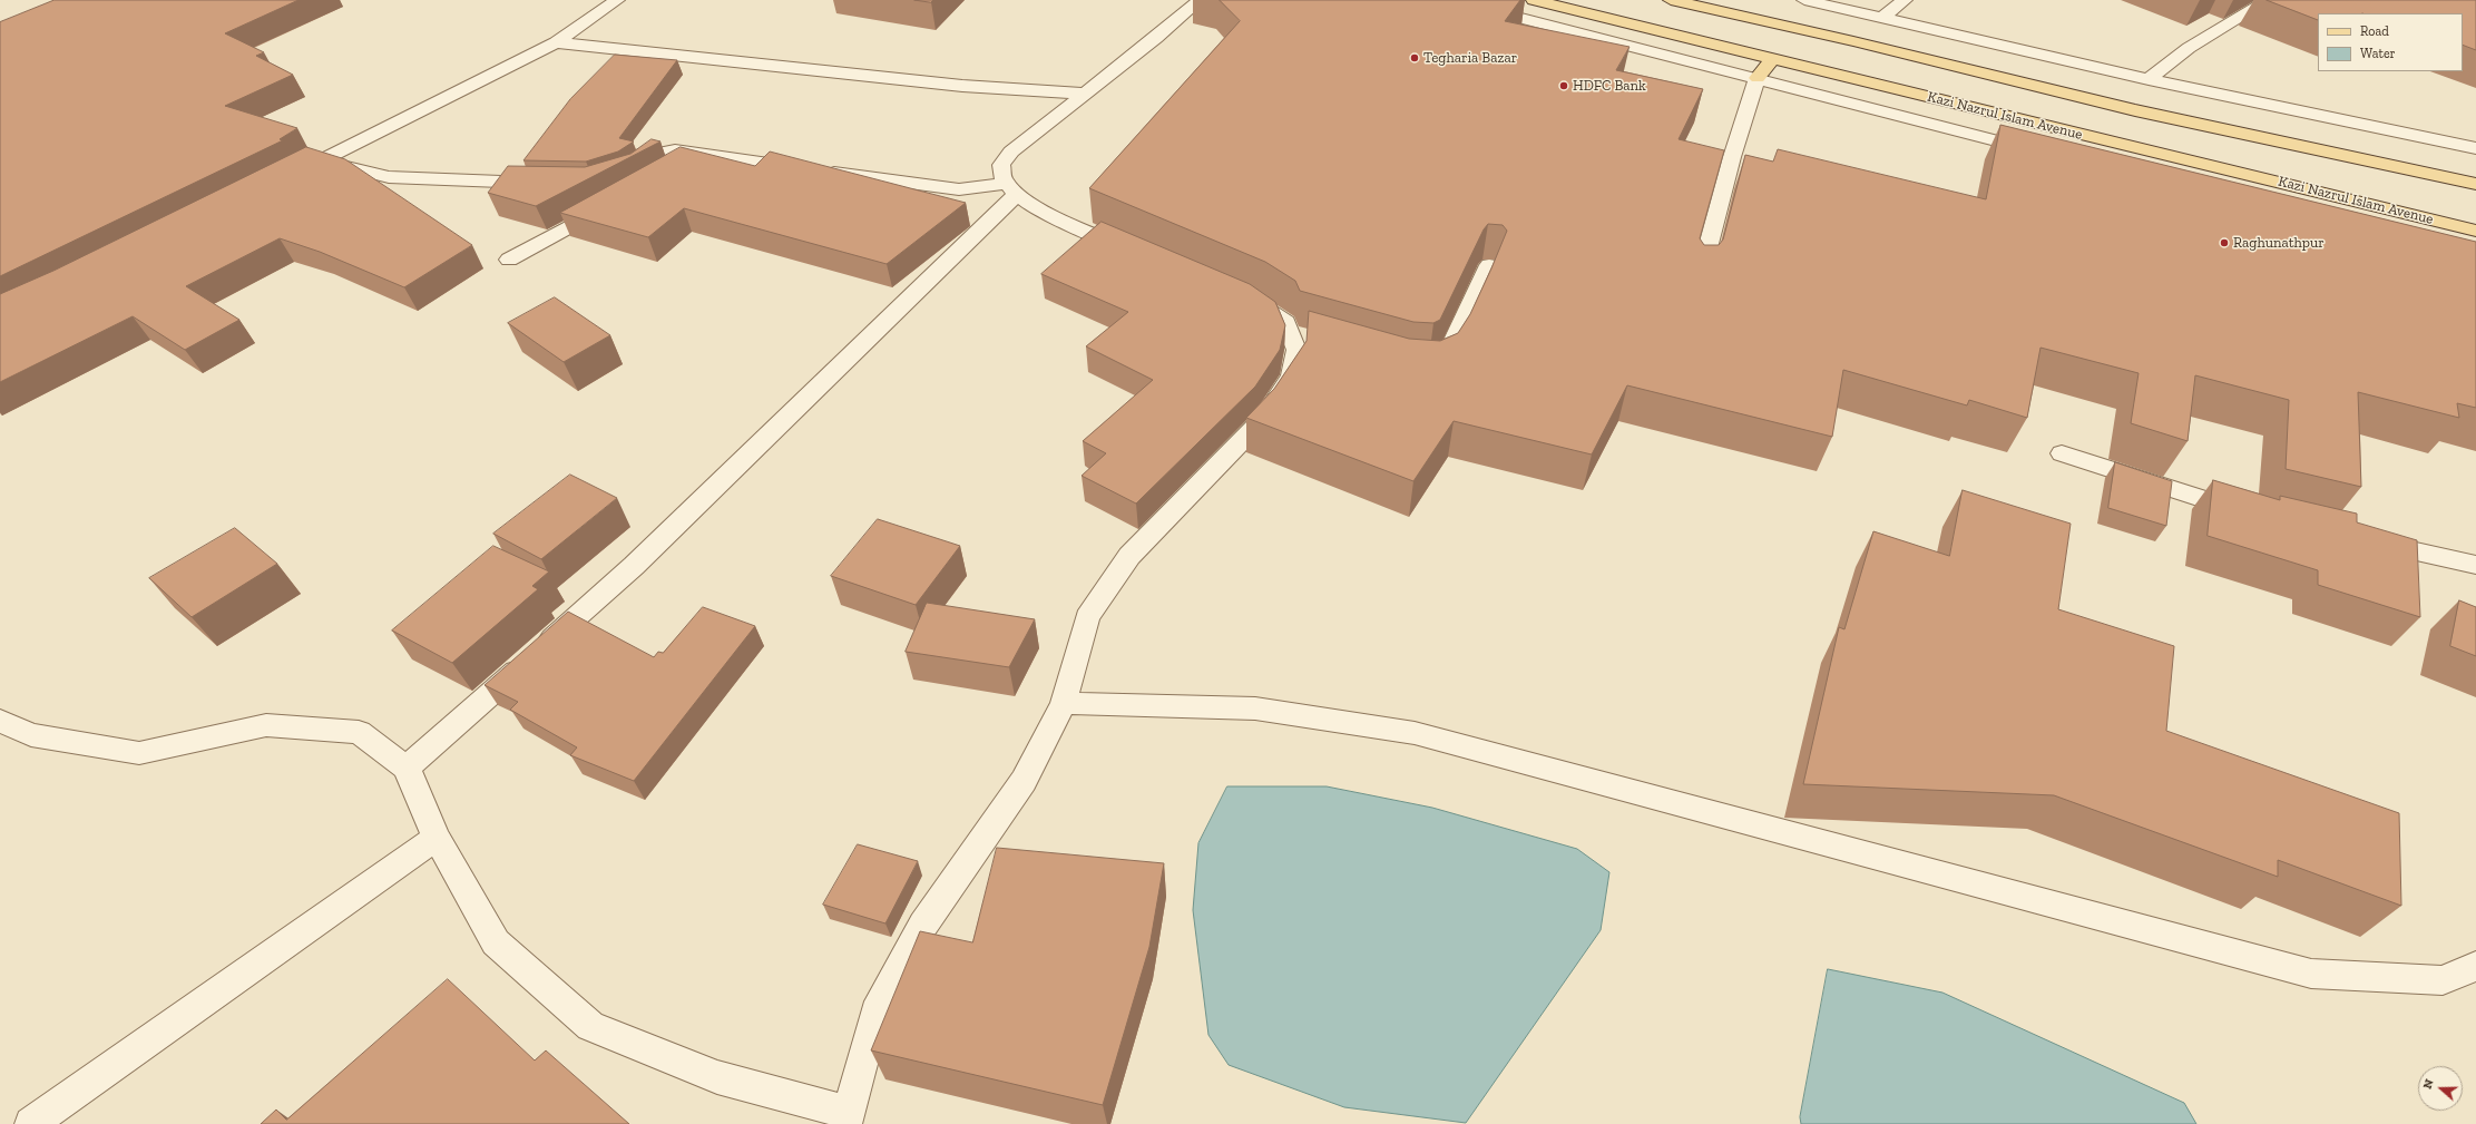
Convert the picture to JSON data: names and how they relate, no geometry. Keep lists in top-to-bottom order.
{
  "streets": {
    "main road": ["Kazi Nazrul Islam Avenue"]
  },
  "places": ["Tegharia Bazar", "HDFC Bank", "Raghunathpur"],
  "legend": ["Road", "Water"],
  "north": "left"
}
